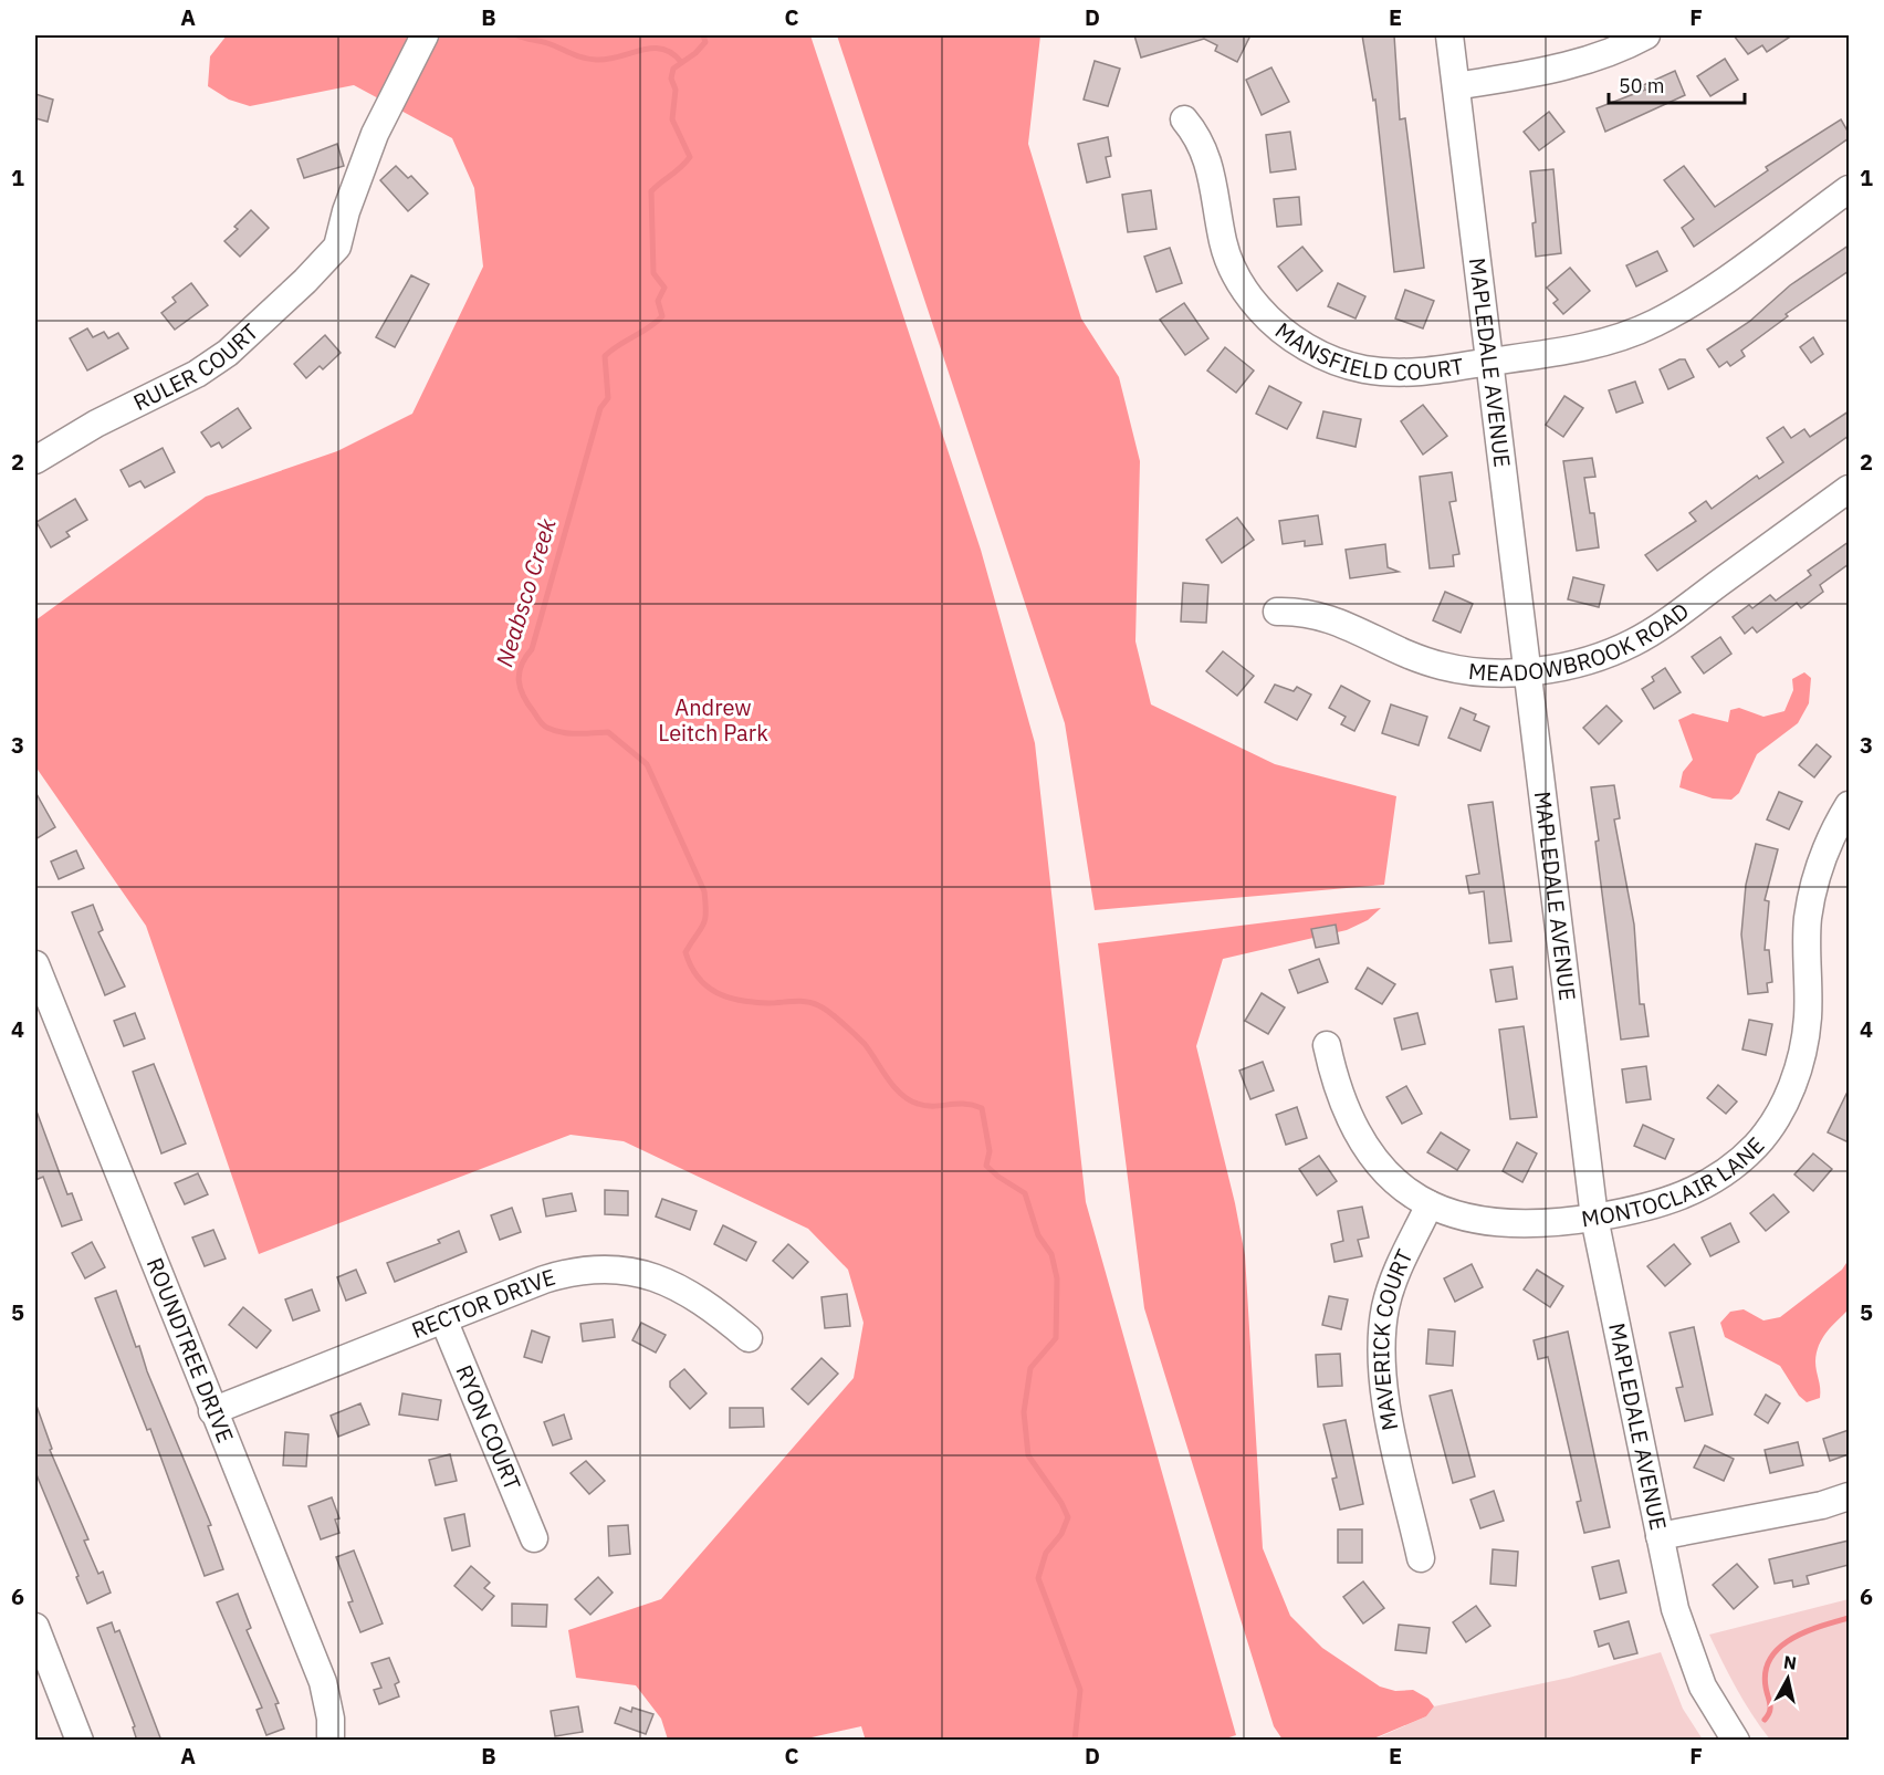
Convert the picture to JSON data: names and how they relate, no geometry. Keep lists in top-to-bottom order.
{
  "streets": {
    "street": [
      "MANSFIELD COURT",
      "MAPLEDALE AVENUE",
      "RULER COURT",
      "MEADOWBROOK ROAD",
      "MONTOCLAIR LANE",
      "RECTOR DRIVE",
      "MAVERICK COURT",
      "ROUNDTREE DRIVE",
      "RYON COURT"
    ]
  },
  "crossings": [
    ["MANSFIELD COURT", "MAPLEDALE AVENUE"],
    ["MAPLEDALE AVENUE", "MEADOWBROOK ROAD"],
    ["MAPLEDALE AVENUE", "MONTOCLAIR LANE"],
    ["MONTOCLAIR LANE", "MAVERICK COURT"],
    ["RECTOR DRIVE", "ROUNDTREE DRIVE"],
    ["RECTOR DRIVE", "RYON COURT"]
  ],
  "water": ["Neabsco Creek"],
  "parks": ["Andrew Leitch Park"],
  "scale_bar": "50 m",
  "north": "top",
  "grid": {
    "columns": [
      "A",
      "B",
      "C",
      "D",
      "E",
      "F"
    ],
    "rows": [
      "1",
      "2",
      "3",
      "4",
      "5",
      "6"
    ]
  }
}
